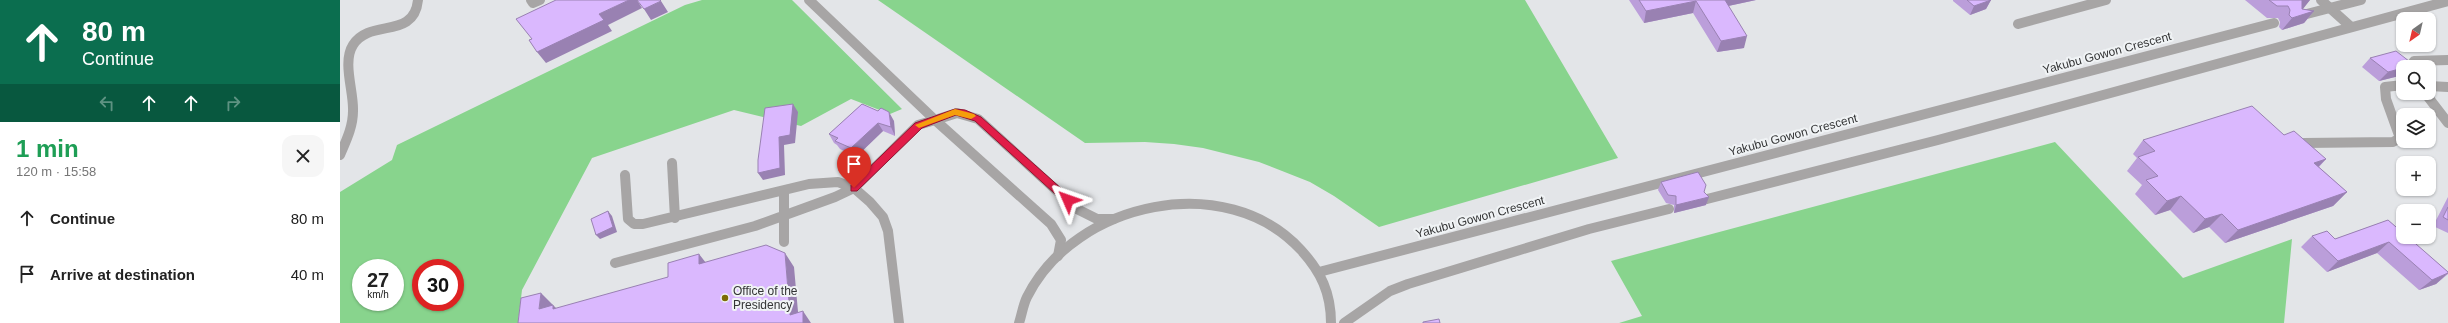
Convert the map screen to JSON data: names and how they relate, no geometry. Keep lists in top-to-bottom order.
{
  "streets": {
    "street": ["Yakubu Gowon Crescent"]
  },
  "places": ["Office of the Presidency"],
  "north": "bottom left",
  "page": {
    "turn": ["80 m", "Continue"],
    "map_buttons": ["+", "−"],
    "heading": ["1 min", "120 m · 15:58"],
    "list": [
      {
        "name": "Continue",
        "value": "80 m"
      },
      {
        "name": "Arrive at destination",
        "value": "40 m"
      }
    ],
    "speed": "27 km/h",
    "limit": "30"
  }
}
